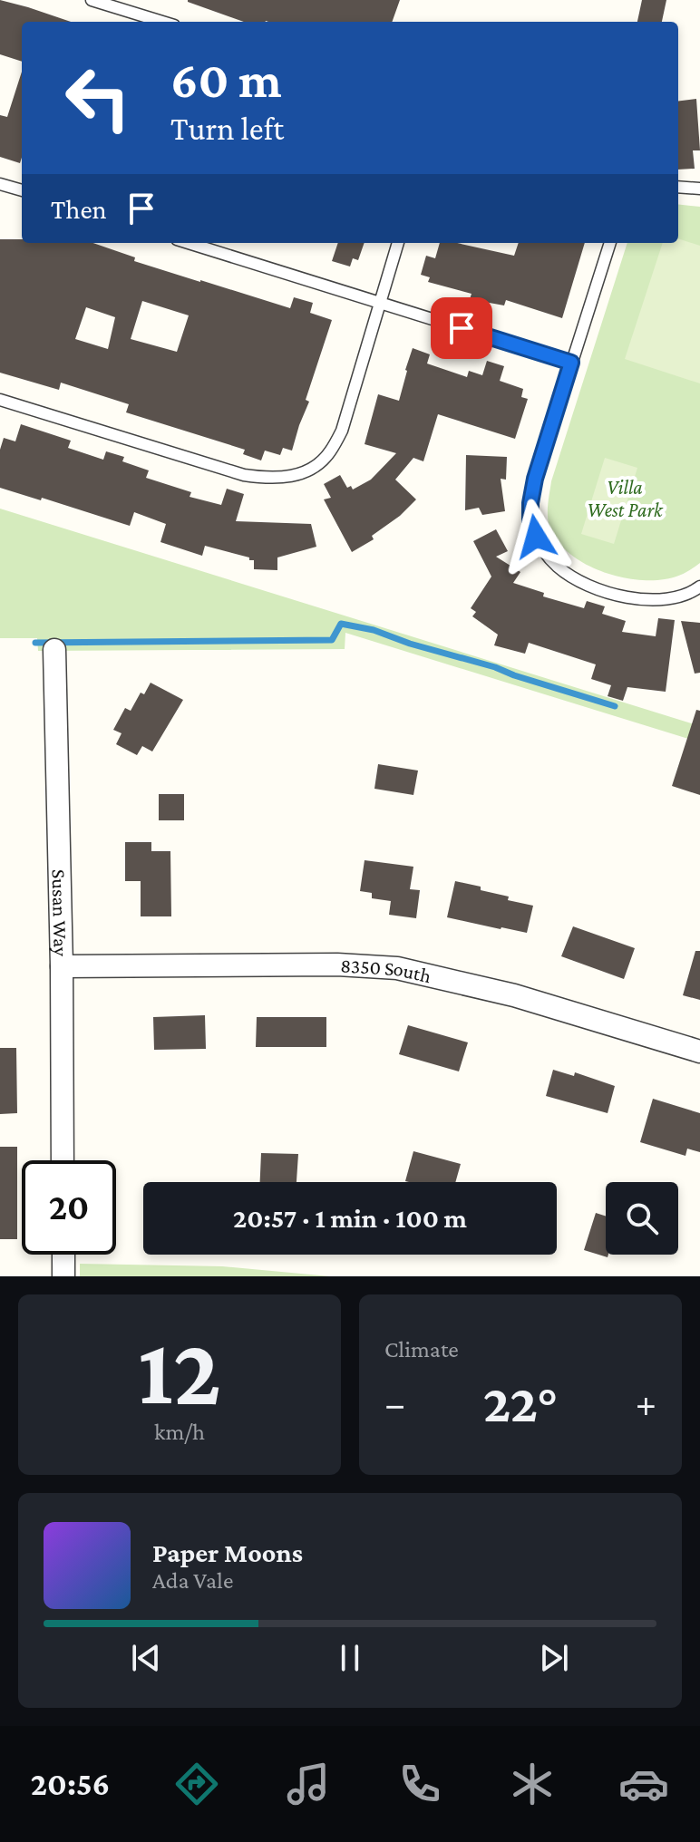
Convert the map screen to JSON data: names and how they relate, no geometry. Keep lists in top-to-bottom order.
{
  "streets": {
    "street": ["Susan Way", "8350 South"]
  },
  "crossings": [
    ["Susan Way", "8350 South"]
  ],
  "parks": ["Villa West Park"],
  "page": {
    "turn": ["60 m", "Turn left"],
    "then": "Then",
    "limit": "20",
    "trip": "20:57 · 1 min · 100 m",
    "tile": [
      ["12", "km/h"],
      "Climate"
    ],
    "heat": ["−", "22°", "+"],
    "song": ["Paper Moons", "Ada Vale"],
    "tabs": "20:56"
  }
}
